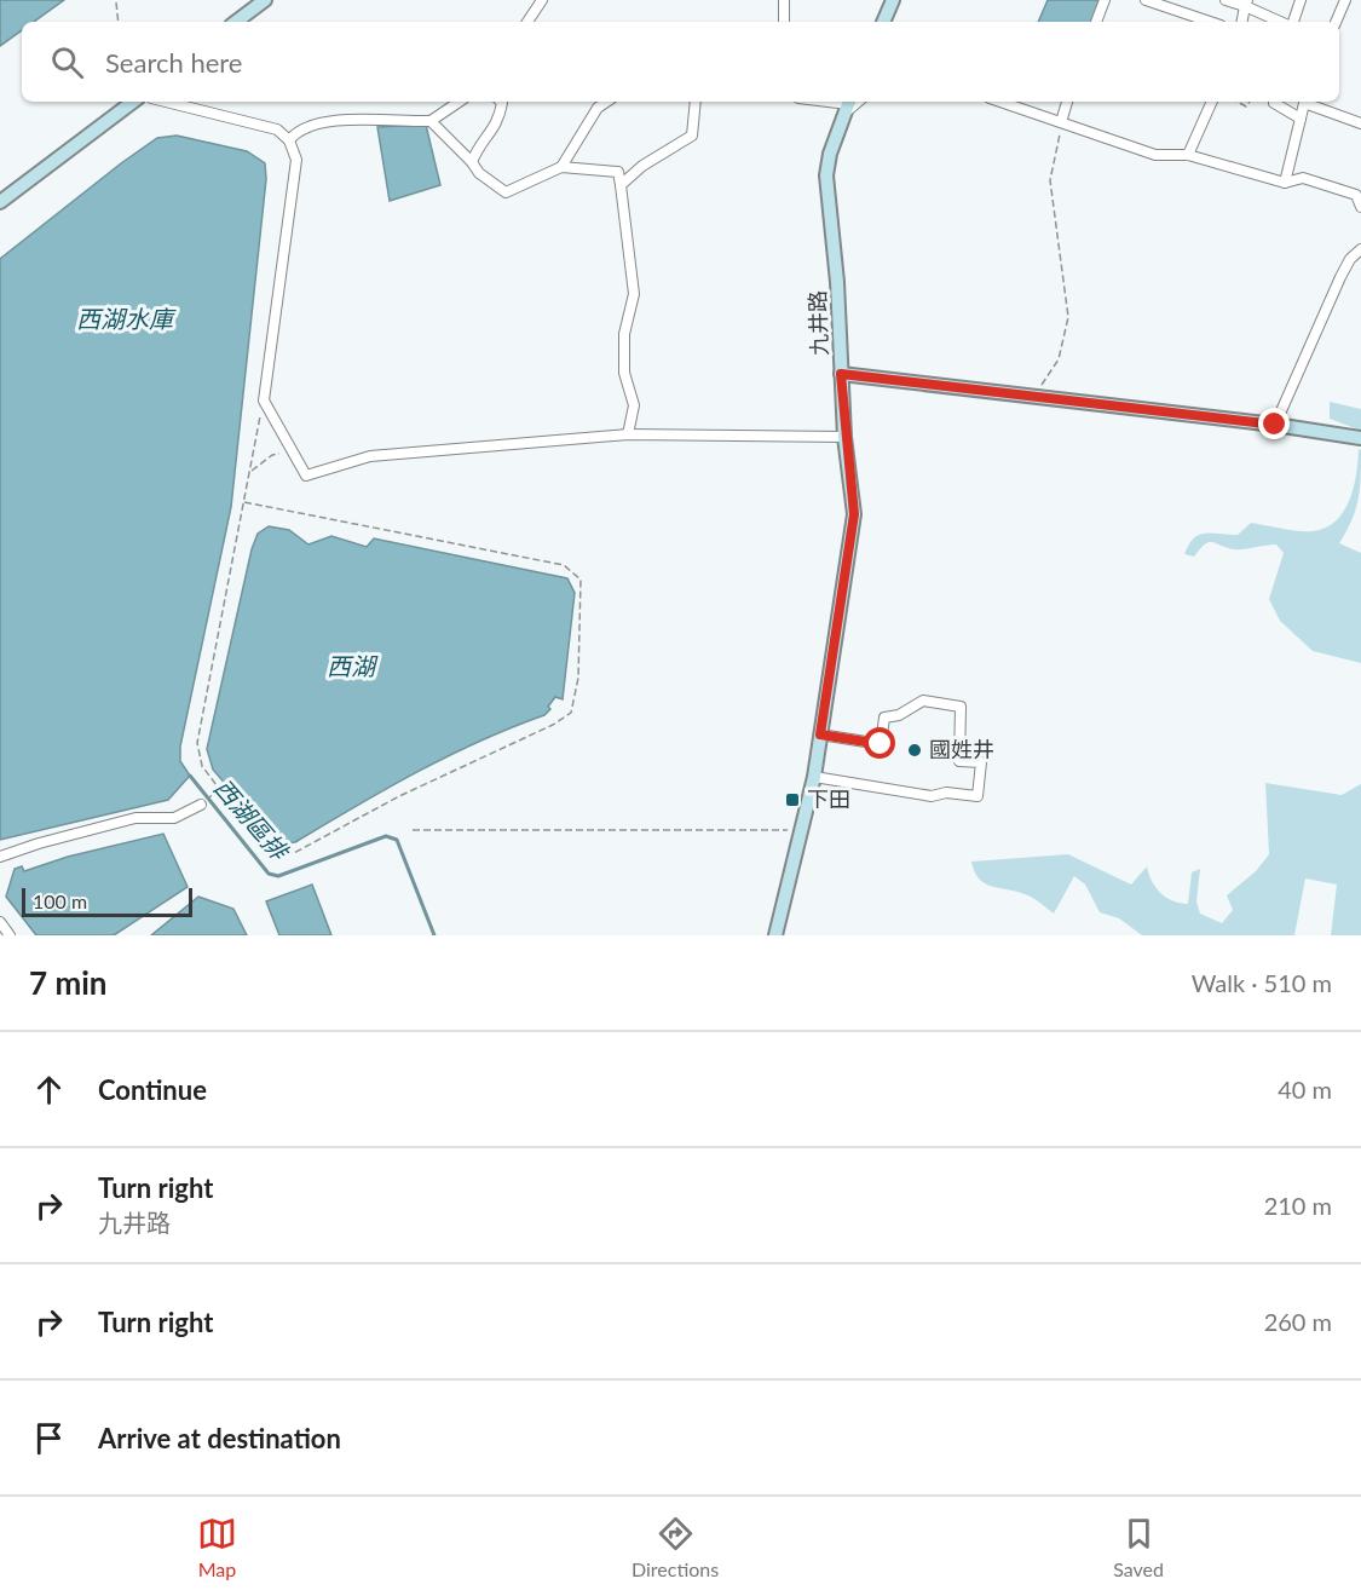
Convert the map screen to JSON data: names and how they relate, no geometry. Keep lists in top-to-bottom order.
{
  "streets": {
    "main road": ["九井路"]
  },
  "water": ["西湖水庫", "西湖", "西湖區排"],
  "places": {
    "other": ["國姓井"],
    "transit": ["下田"]
  },
  "scale_bar": "100 m",
  "page": {
    "search": "Search here",
    "scale": "100 m",
    "heading": ["7 min", "Walk · 510 m"],
    "list": [
      ["Continue", "40 m"],
      ["Turn right", "九井路", "210 m"],
      ["Turn right", "260 m"],
      "Arrive at destination"
    ],
    "nav": ["Map", "Directions", "Saved"]
  }
}
